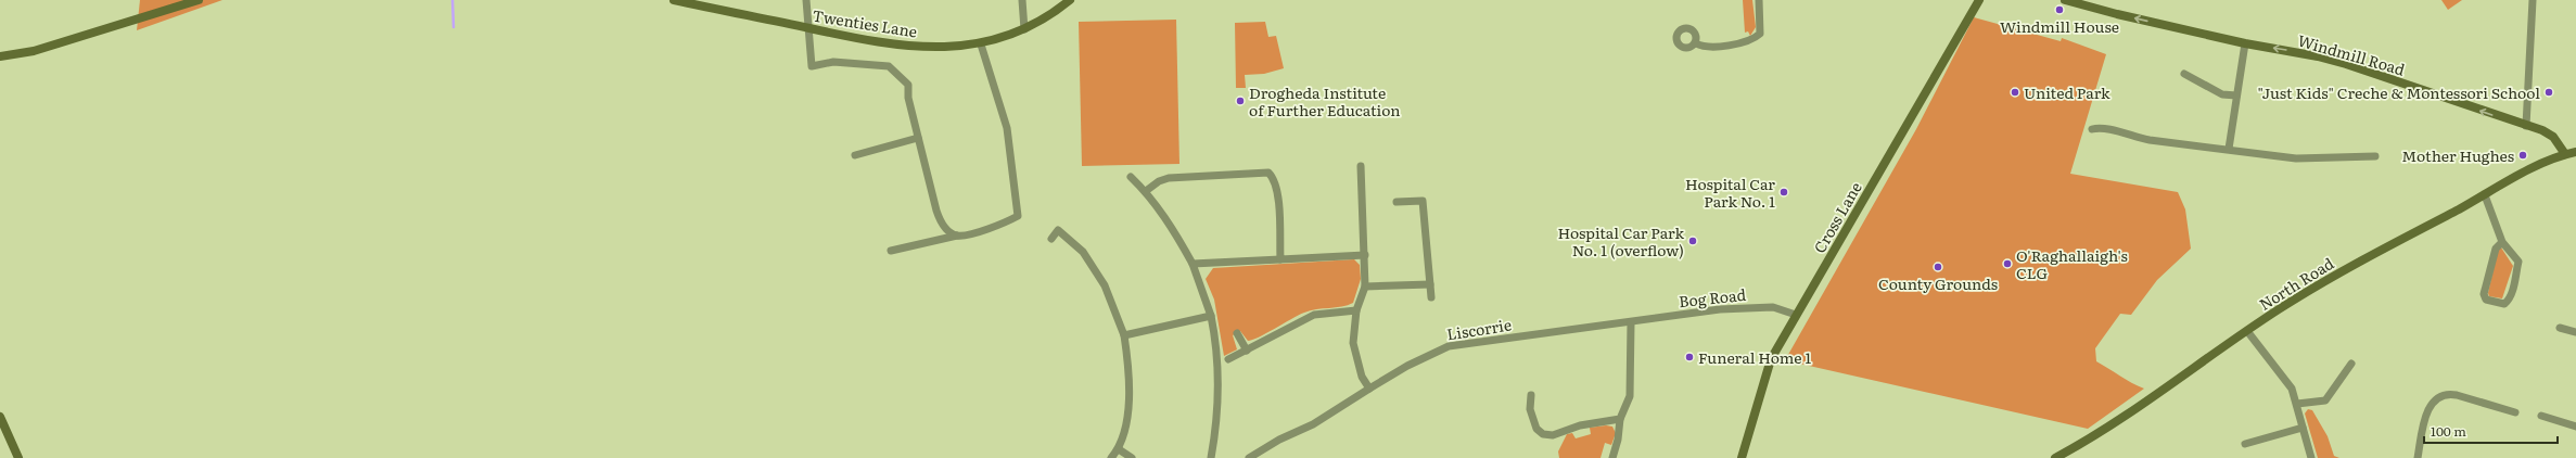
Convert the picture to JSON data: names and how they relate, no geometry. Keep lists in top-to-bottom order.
{
  "streets": {
    "street": [
      "Twenties Lane",
      "Windmill Road",
      "Cross Lane",
      "North Road",
      "Bog Road",
      "Liscorrie"
    ]
  },
  "crossings": [
    ["Windmill Road", "North Road"],
    ["Cross Lane", "Bog Road"],
    ["Bog Road", "Liscorrie"]
  ],
  "one_way": ["Windmill Road"],
  "places": [
    "Windmill House",
    "United Park",
    "\"Just Kids\" Creche & Montessori School",
    "Drogheda Institute of Further Education",
    "Mother Hughes",
    "Hospital Car Park No. 1",
    "Hospital Car Park No. 1 (overflow)",
    "O'Raghallaigh's CLG",
    "County Grounds",
    "Funeral Home 1"
  ],
  "scale_bar": "100 m"
}
